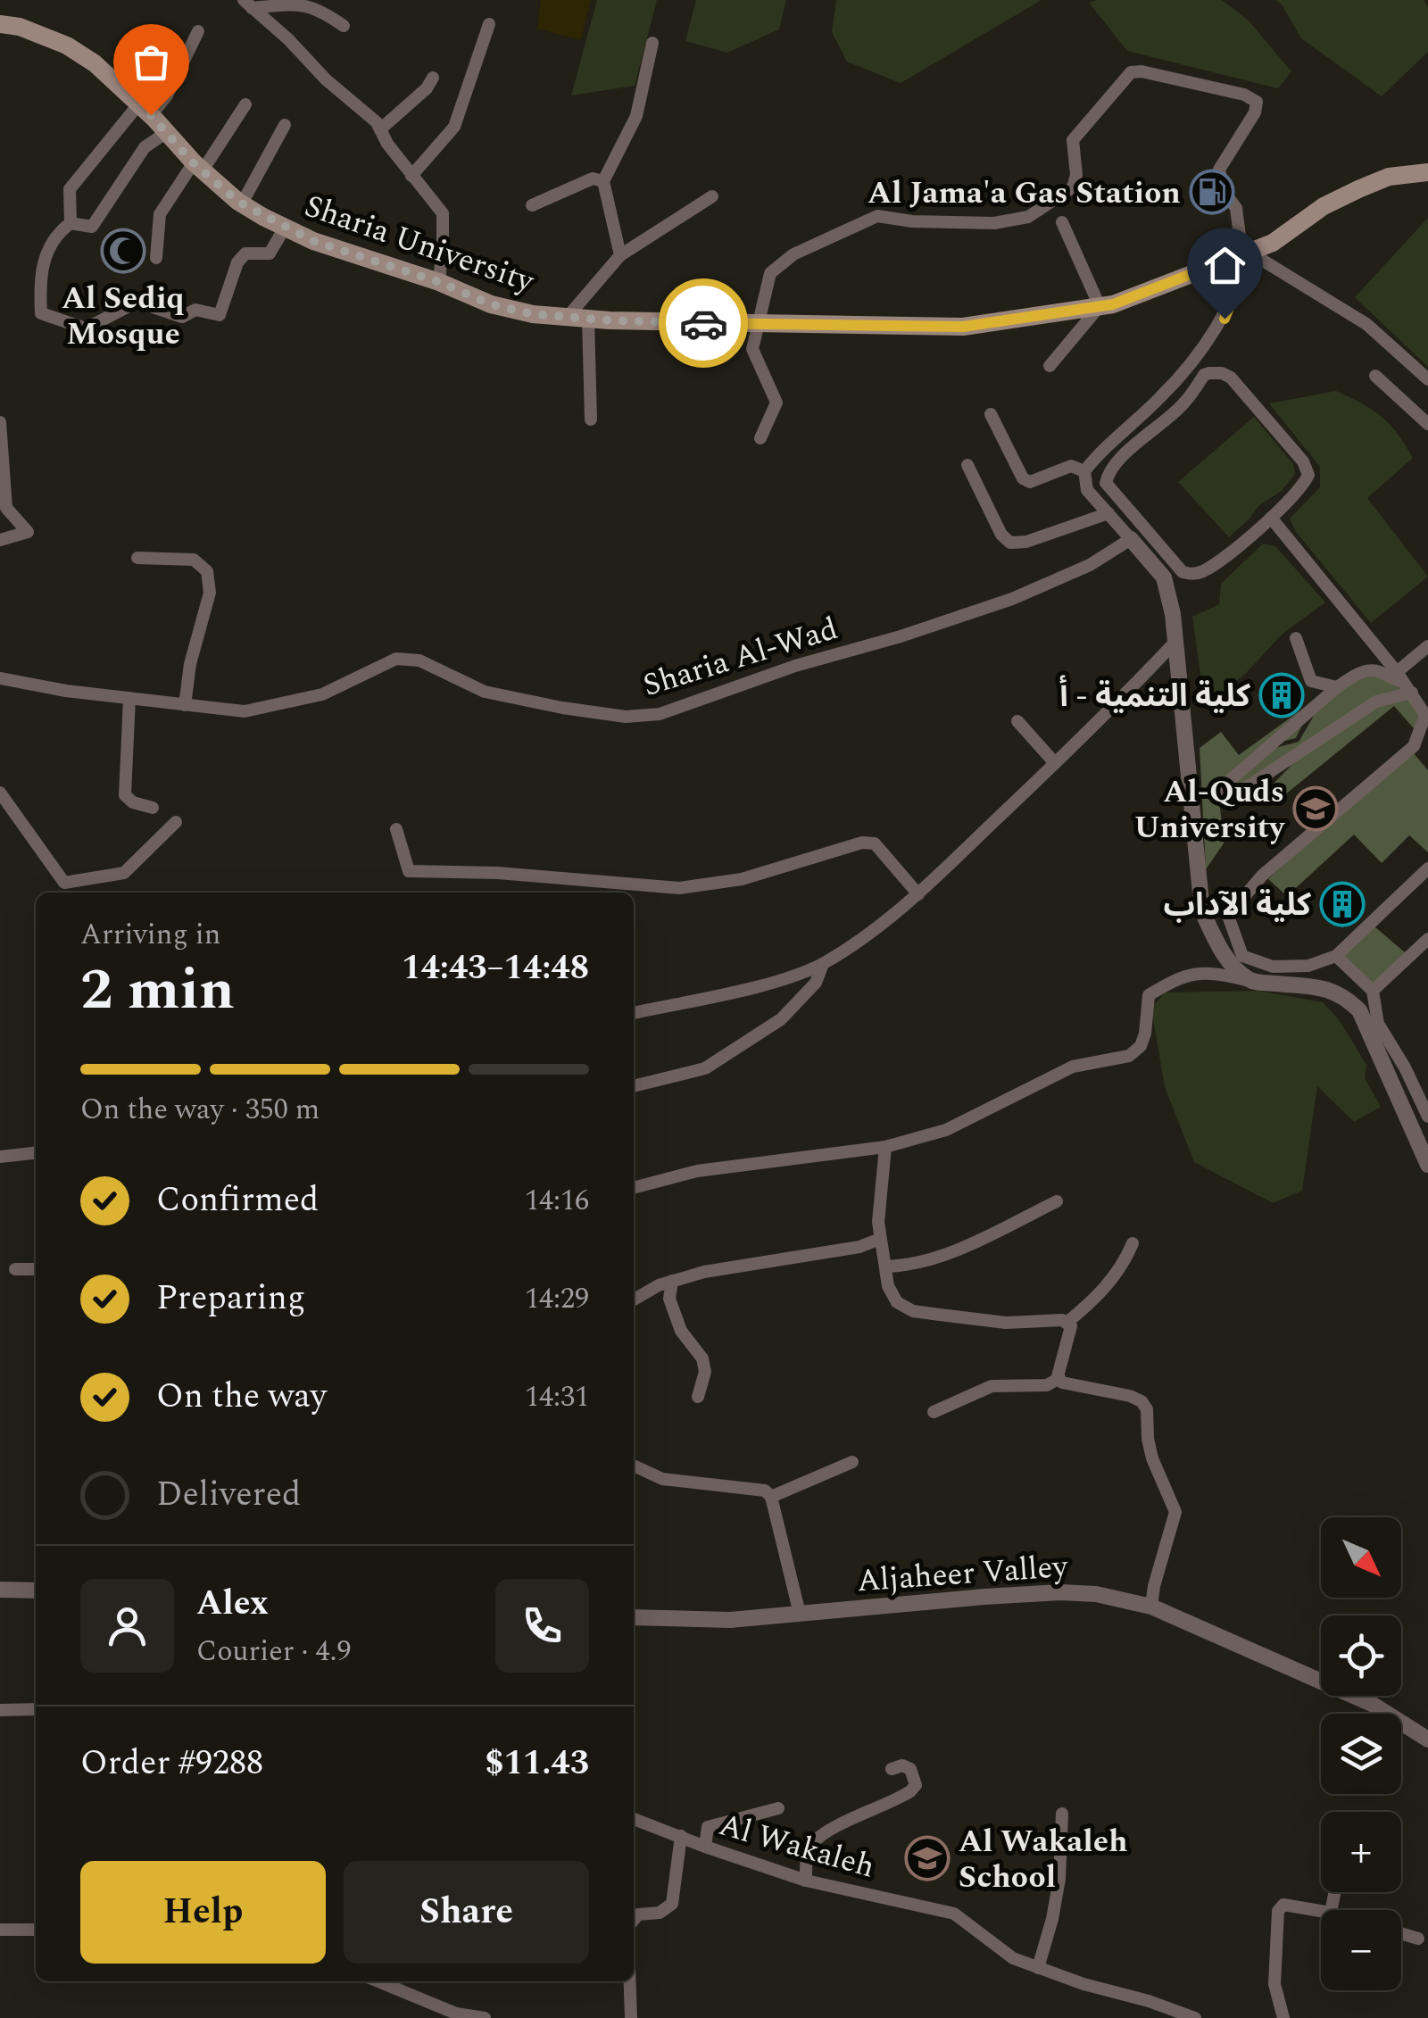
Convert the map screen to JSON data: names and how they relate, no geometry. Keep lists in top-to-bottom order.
{
  "streets": {
    "main road": ["Sharia University"],
    "street": ["Sharia Al-Wad", "Aljaheer Valley", "Al Wakaleh"]
  },
  "places": {
    "fuel station": ["Al Jama'a Gas Station"],
    "mosque": ["Al Sediq Mosque"],
    "building": ["كلية التنمية - أ", "كلية الآداب"],
    "school or university": ["Al-Quds University", "Al Wakaleh School"]
  },
  "north": "bottom right",
  "page": {
    "heading": ["2 min", "Arriving in", "14:43–14:48"],
    "panel": [
      "Alex",
      "Courier · 4.9",
      "Order #9288",
      "$11.43"
    ],
    "bar": "On the way · 350 m",
    "list": [
      ["Confirmed", "14:16"],
      ["Preparing", "14:29"],
      ["On the way", "14:31"],
      "Delivered"
    ],
    "map_buttons": ["+", "−"],
    "buttons": ["Help", "Share"]
  }
}
